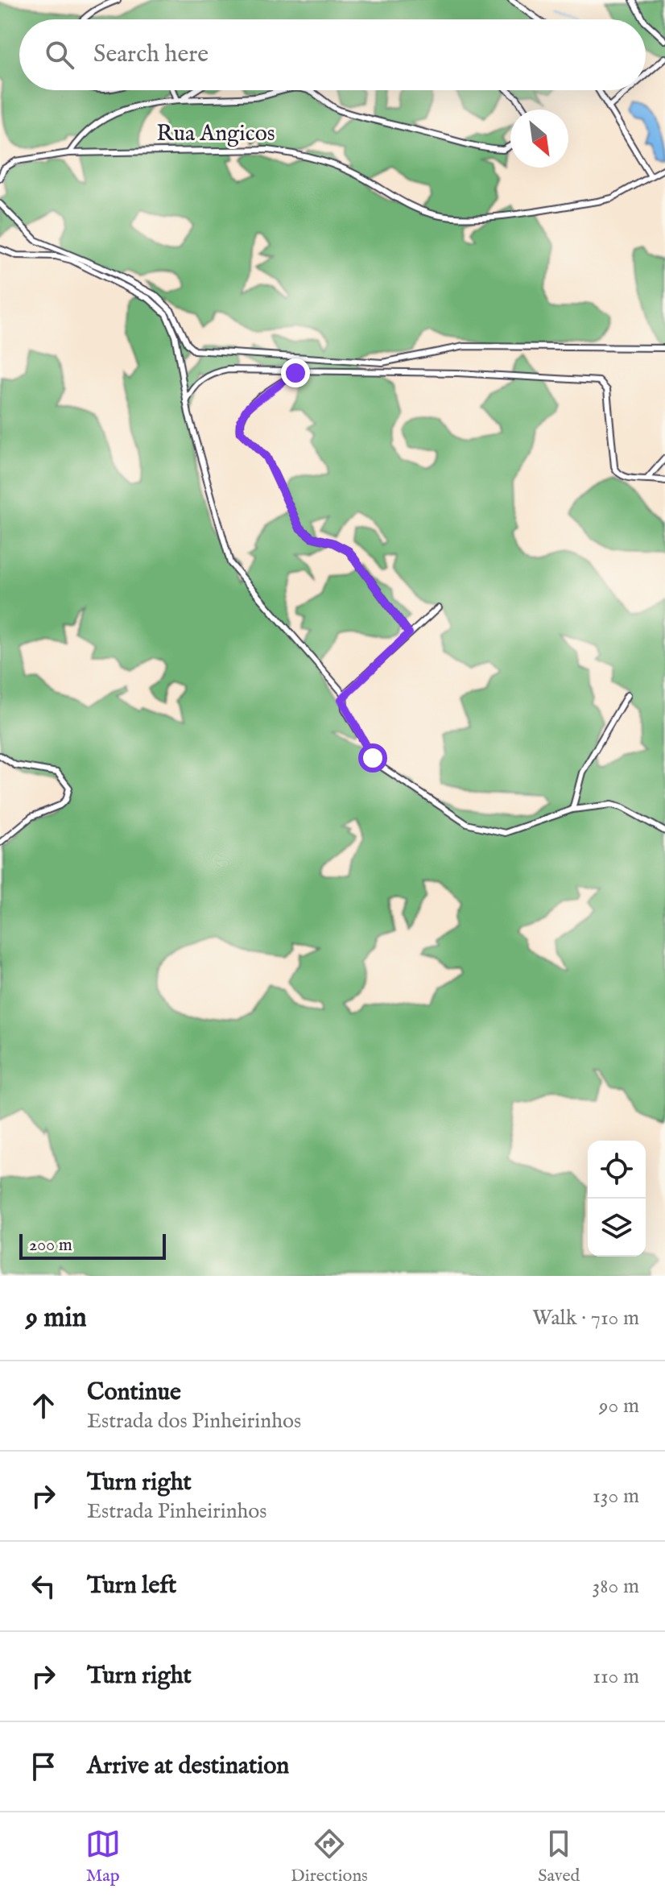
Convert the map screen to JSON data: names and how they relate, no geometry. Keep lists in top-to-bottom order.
{
  "streets": {
    "street": ["Rua Angicos"]
  },
  "scale_bar": "200 m",
  "north": "bottom right",
  "page": {
    "search": "Search here",
    "scale": "200 m",
    "heading": ["9 min", "Walk · 710 m"],
    "list": [
      ["Continue", "Estrada dos Pinheirinhos", "90 m"],
      ["Turn right", "Estrada Pinheirinhos", "130 m"],
      ["Turn left", "380 m"],
      ["Turn right", "110 m"],
      "Arrive at destination"
    ],
    "nav": ["Map", "Directions", "Saved"]
  }
}
